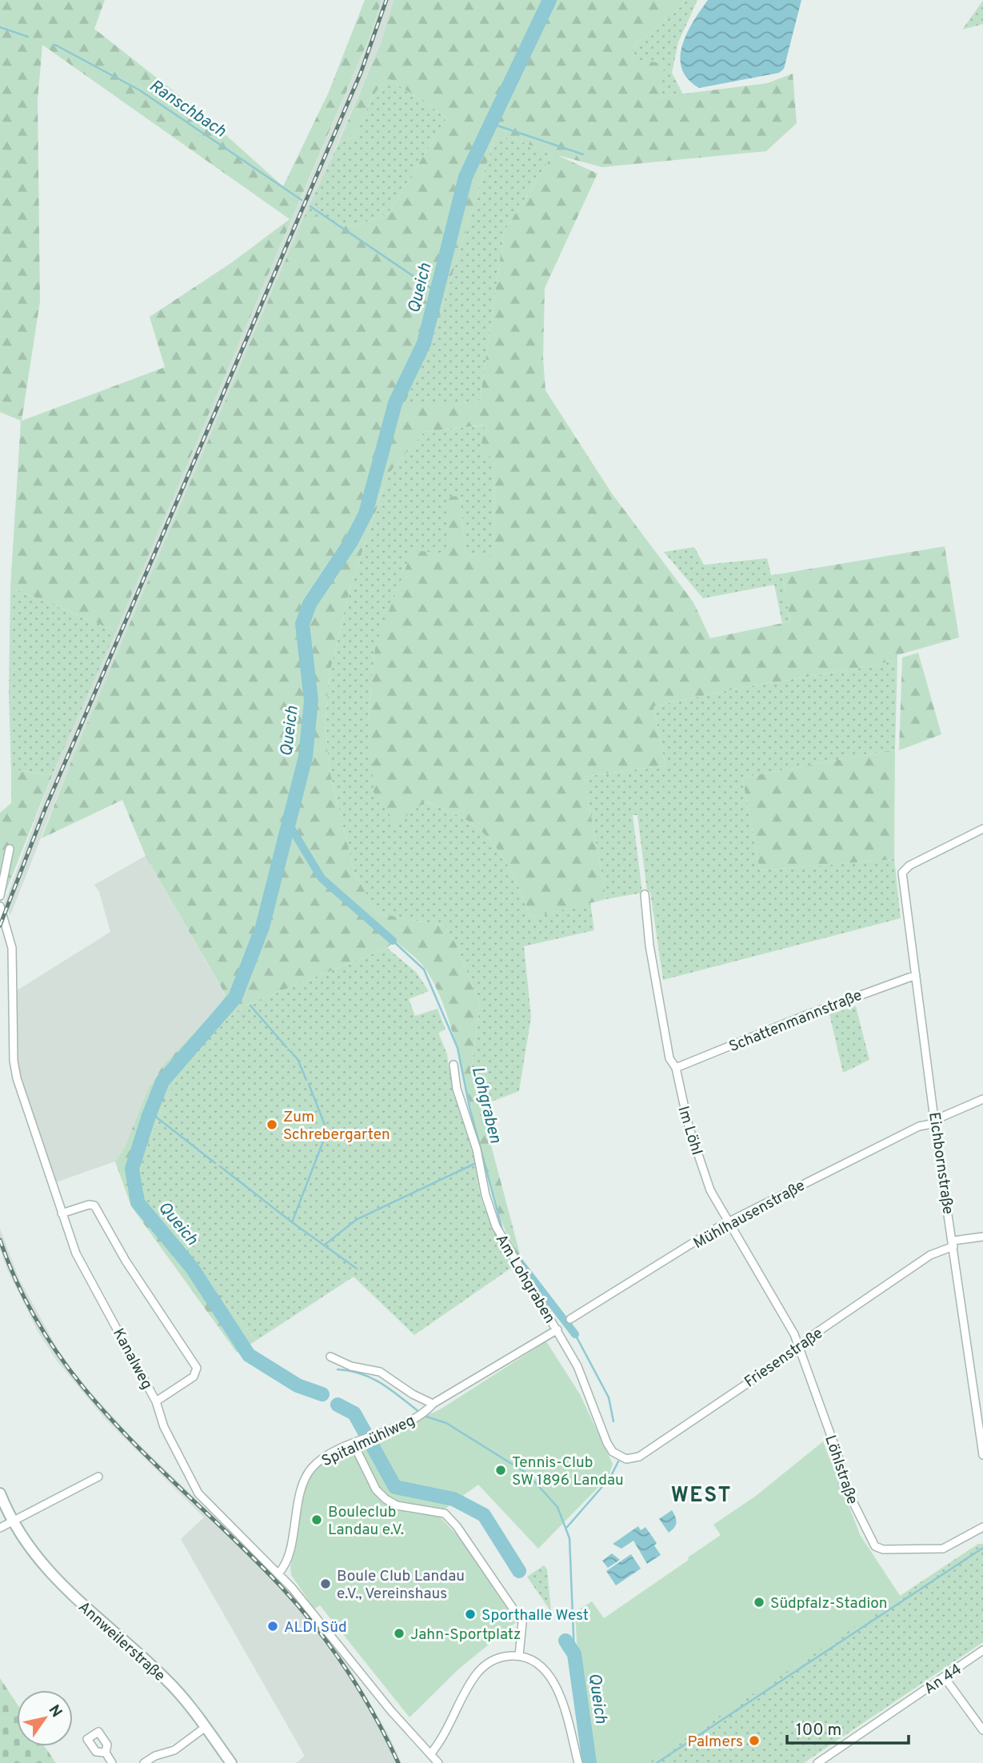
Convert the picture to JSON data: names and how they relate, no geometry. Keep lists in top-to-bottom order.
{
  "streets": {
    "street": [
      "Schattenmannstraße",
      "Im Löhl",
      "Eichbornstraße",
      "Mühlhausenstraße",
      "Am Lohgraben",
      "Friesenstraße",
      "Kanalweg",
      "Spitalmühlweg",
      "Löhlstraße",
      "Annweilerstraße",
      "An 44"
    ]
  },
  "crossings": [
    ["Schattenmannstraße", "Im Löhl"],
    ["Schattenmannstraße", "Eichbornstraße"],
    ["Im Löhl", "Mühlhausenstraße"],
    ["Im Löhl", "Friesenstraße"],
    ["Im Löhl", "Löhlstraße"],
    ["Eichbornstraße", "Mühlhausenstraße"],
    ["Eichbornstraße", "Friesenstraße"],
    ["Am Lohgraben", "Friesenstraße"],
    ["Am Lohgraben", "Spitalmühlweg"],
    ["Friesenstraße", "Löhlstraße"],
    ["Kanalweg", "Spitalmühlweg"]
  ],
  "districts": ["WEST"],
  "water": ["Ranschbach", "Queich", "Lohgraben"],
  "places": [
    "Zum Schrebergarten",
    "Tennis-Club SW 1896 Landau",
    "Bouleclub Landau e.V.",
    "Boule Club Landau e.V., Vereinshaus",
    "Südpfalz-Stadion",
    "Sporthalle West",
    "ALDI Süd",
    "Jahn-Sportplatz",
    "Palmers"
  ],
  "scale_bar": "100 m",
  "north": "top right"
}
